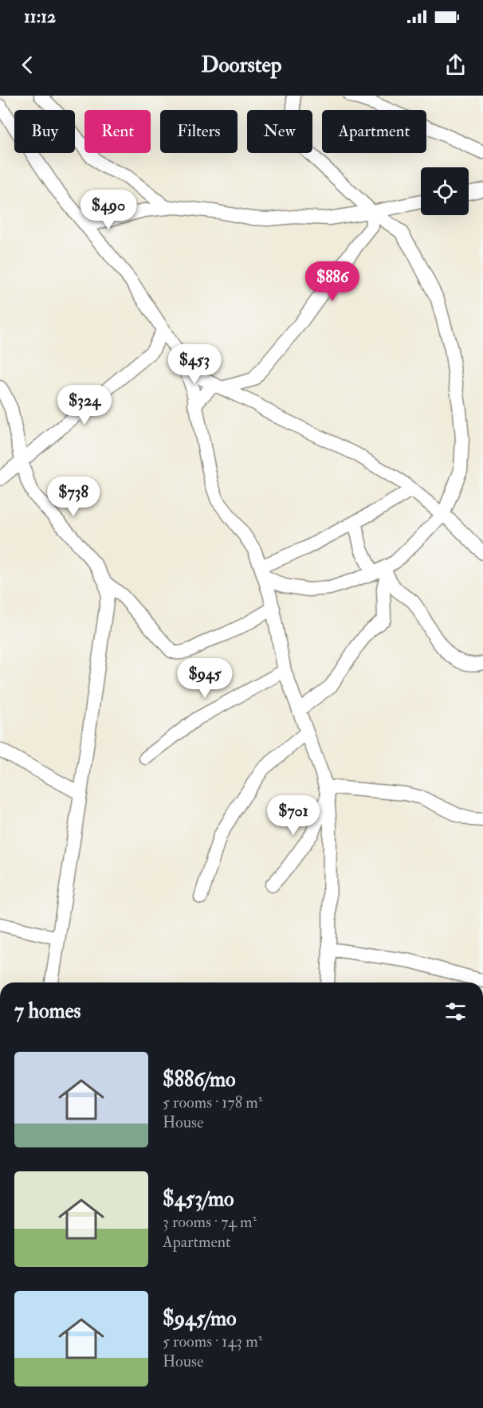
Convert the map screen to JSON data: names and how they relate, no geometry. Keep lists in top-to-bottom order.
{
  "page": {
    "status": "11:12",
    "header": "Doorstep",
    "chip": [
      "Buy",
      "Rent",
      "Filters",
      "New",
      "Apartment"
    ],
    "price": [
      "$490",
      "$886",
      "$453",
      "$324",
      "$738",
      "$945",
      "$701"
    ],
    "heading": "7 homes",
    "list": [
      {
        "name": "$886/mo",
        "note": "5 rooms · 178 m² · House"
      },
      {
        "name": "$453/mo",
        "note": "3 rooms · 74 m² · Apartment"
      },
      {
        "name": "$945/mo",
        "note": "5 rooms · 143 m² · House"
      }
    ]
  }
}
